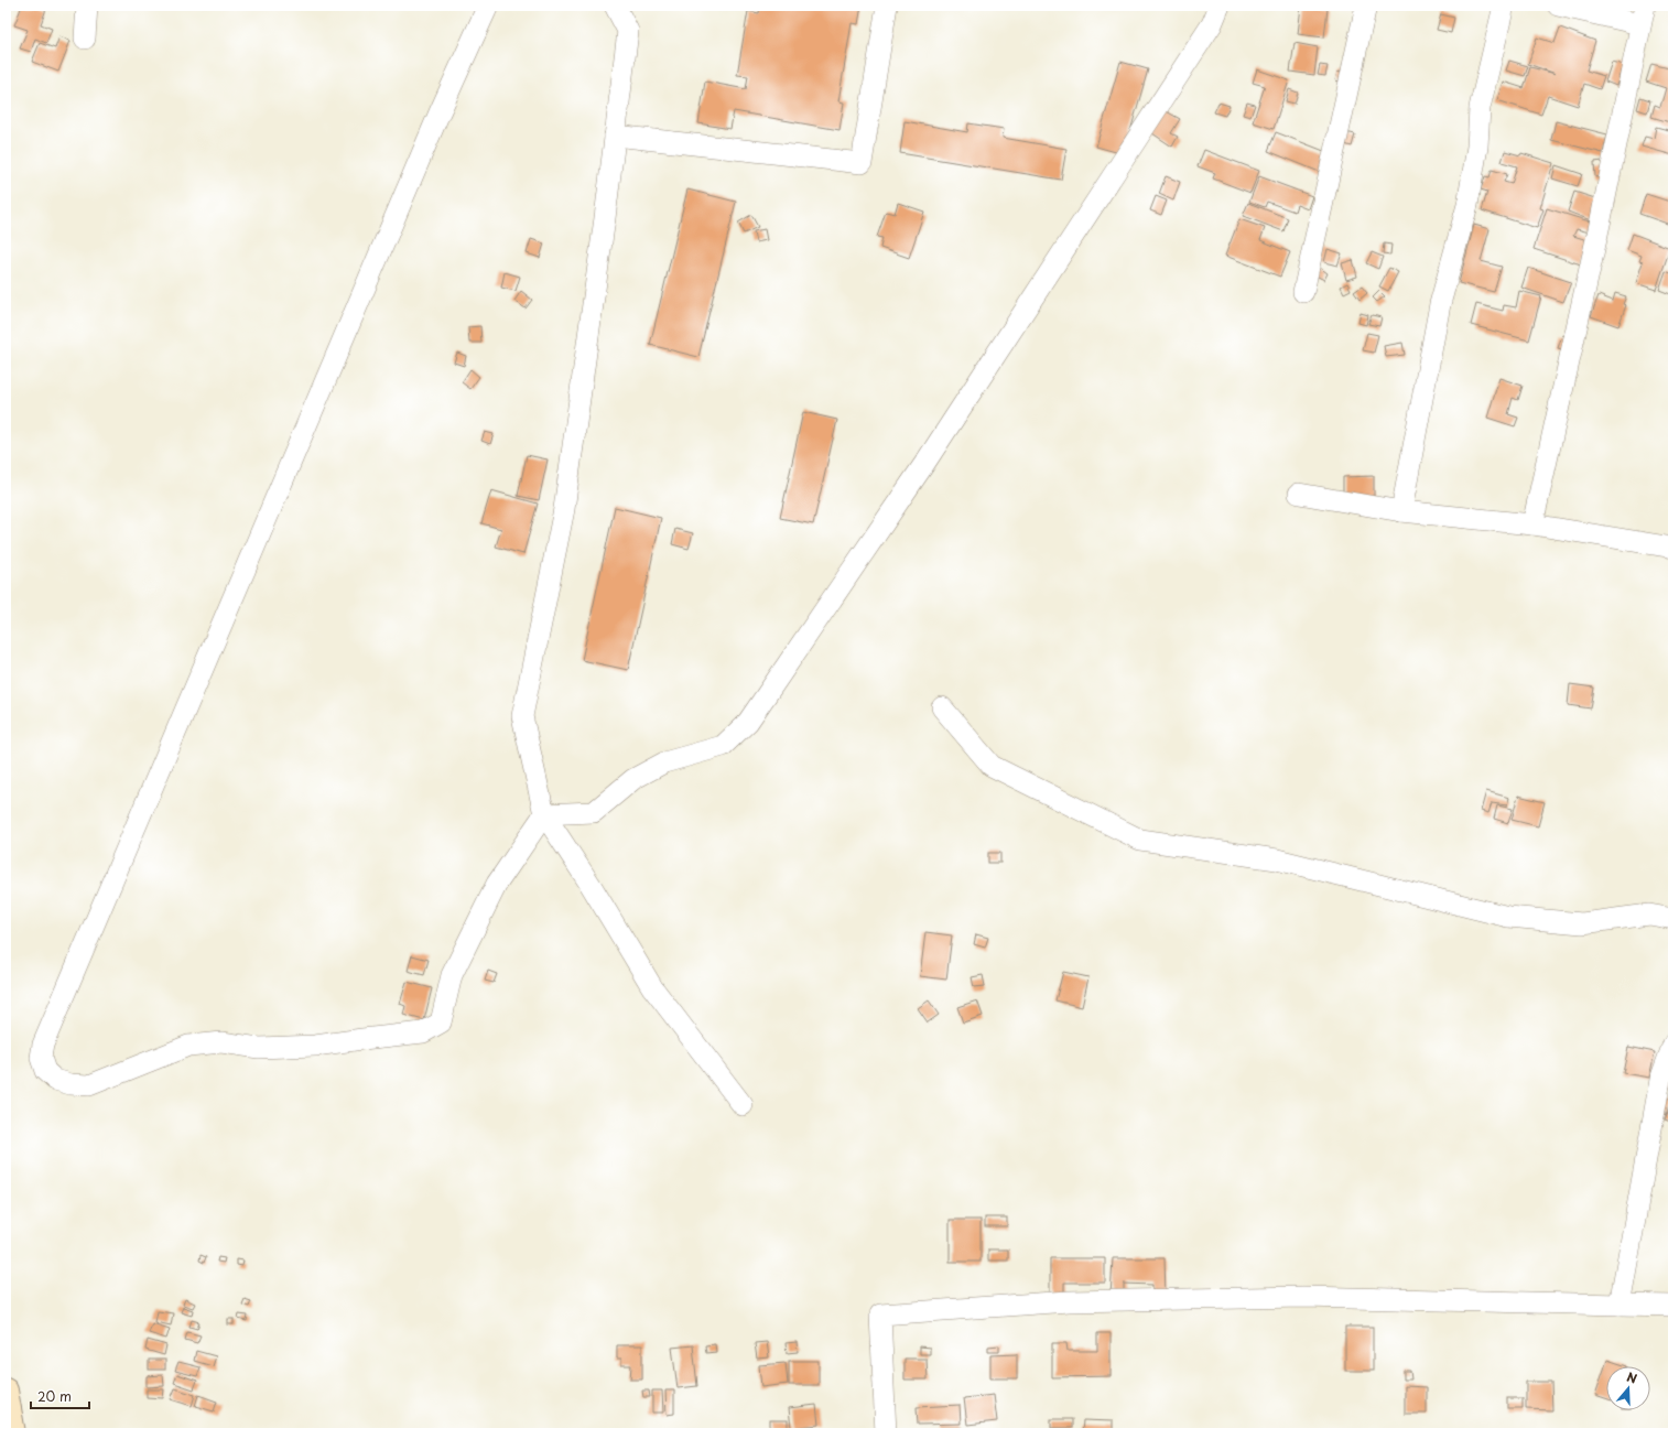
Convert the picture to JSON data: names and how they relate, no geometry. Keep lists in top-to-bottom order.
{
  "scale_bar": "20 m",
  "north": "top"
}
